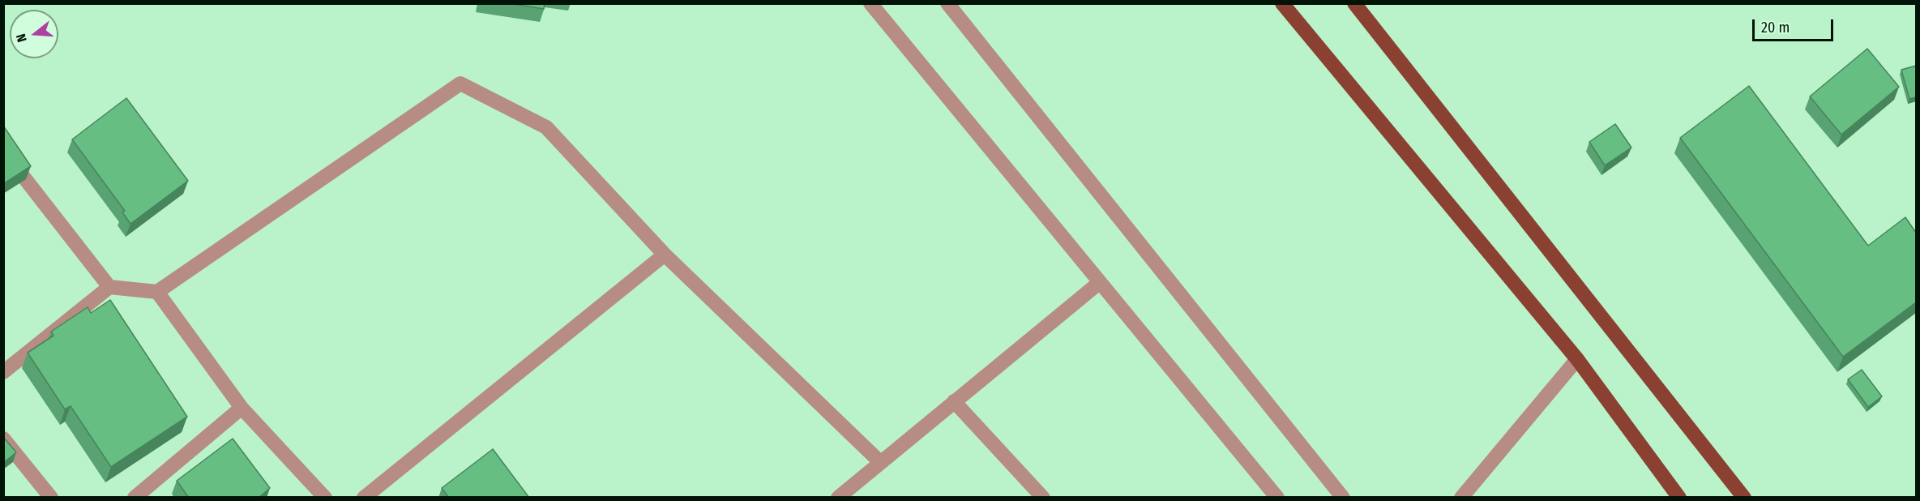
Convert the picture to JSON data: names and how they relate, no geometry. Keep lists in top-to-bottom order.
{
  "scale_bar": "20 m",
  "north": "left"
}
